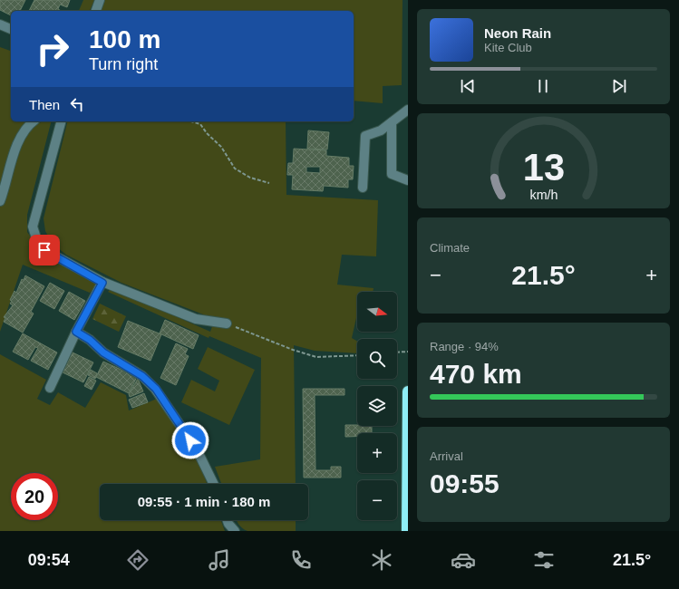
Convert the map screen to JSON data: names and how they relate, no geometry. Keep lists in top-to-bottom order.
{
  "north": "right",
  "page": {
    "turn": ["100 m", "Turn right"],
    "song": ["Neon Rain", "Kite Club"],
    "then": "Then",
    "tile": [
      "Climate",
      ["Range · 94%", "470 km"],
      ["Arrival", "09:55"]
    ],
    "heat": ["−", "21.5°", "+"],
    "map_buttons": ["+", "−"],
    "limit": "20",
    "trip": "09:55 · 1 min · 180 m",
    "tabs": ["09:54", "21.5°"],
    "gauge": ["13", "km/h"]
  }
}
